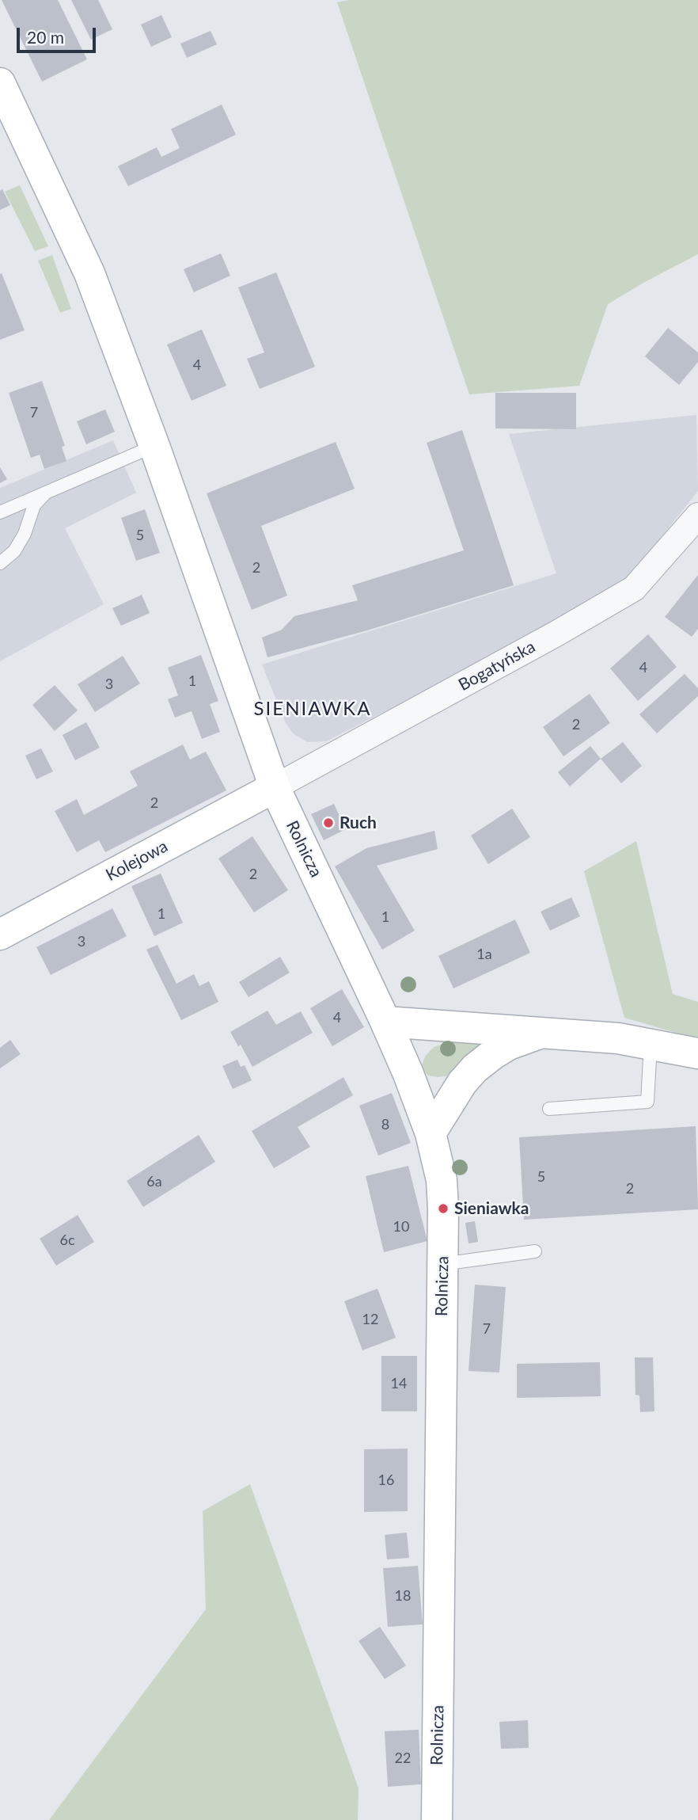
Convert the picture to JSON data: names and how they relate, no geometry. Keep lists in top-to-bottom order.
{
  "streets": {
    "street": ["Bogatyńska", "Rolnicza", "Kolejowa"]
  },
  "crossings": [
    ["Bogatyńska", "Rolnicza"],
    ["Bogatyńska", "Kolejowa"],
    ["Rolnicza", "Kolejowa"]
  ],
  "districts": ["SIENIAWKA"],
  "places": ["Ruch", "Sieniawka"],
  "house_numbers": [
    "4",
    "7",
    "5",
    "2",
    "4",
    "1",
    "3",
    "2",
    "2",
    "2",
    "1",
    "1",
    "3",
    "1a",
    "4",
    "8",
    "5",
    "6a",
    "2",
    "10",
    "6c",
    "12",
    "7",
    "14",
    "16",
    "18",
    "22"
  ],
  "scale_bar": "20 m"
}
